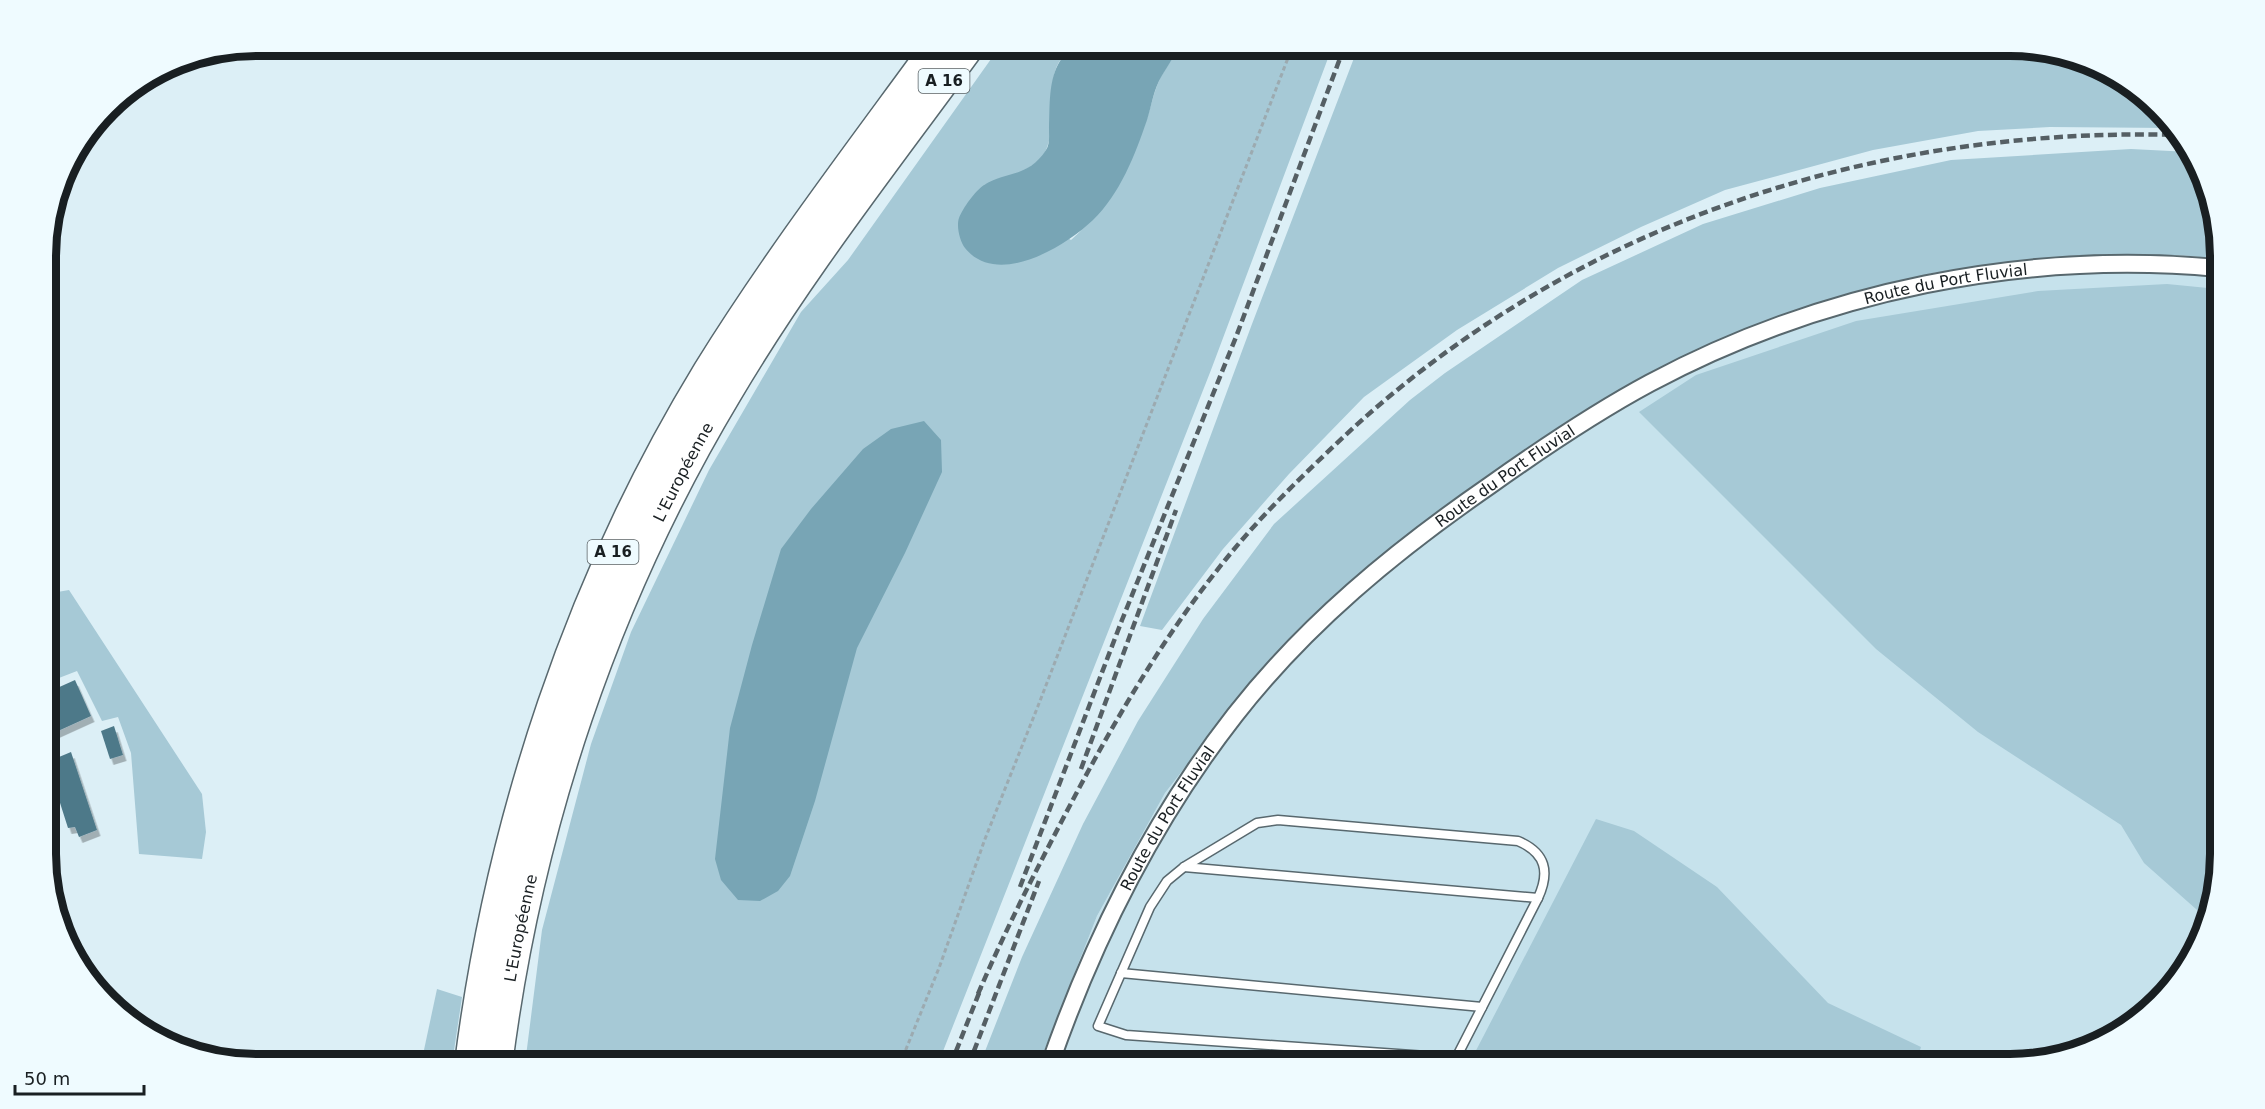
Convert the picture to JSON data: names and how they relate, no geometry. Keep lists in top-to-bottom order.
{
  "streets": {
    "highway": ["A 16", "L'Européenne"],
    "street": ["Route du Port Fluvial"]
  },
  "scale_bar": "50 m"
}
